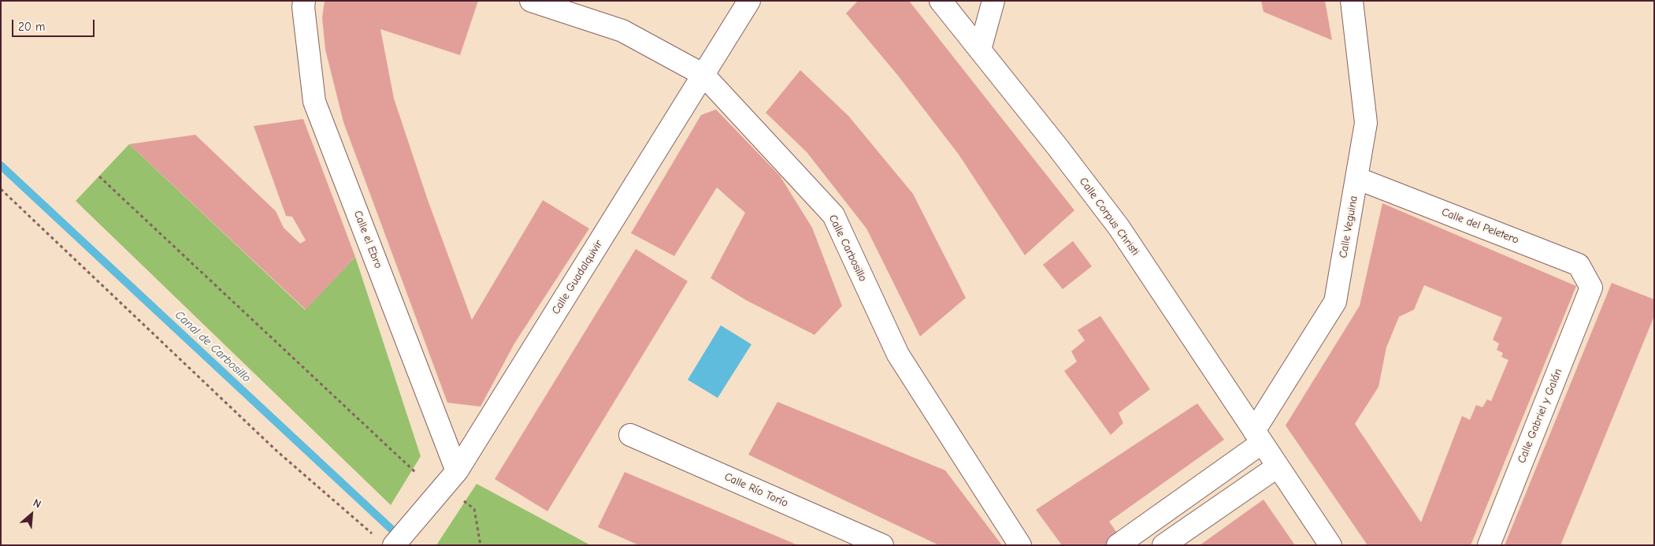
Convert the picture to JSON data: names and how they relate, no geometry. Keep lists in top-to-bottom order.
{
  "streets": {
    "street": [
      "Calle Corpus Christi",
      "Calle del Peletero",
      "Calle Veguina",
      "Calle el Ebro",
      "Calle Carbosillo",
      "Calle Guadalquivir",
      "Calle Gabriel y Galán",
      "Calle Río Torío"
    ]
  },
  "crossings": [
    ["Calle Corpus Christi", "Calle Veguina"],
    ["Calle del Peletero", "Calle Veguina"],
    ["Calle del Peletero", "Calle Gabriel y Galán"],
    ["Calle el Ebro", "Calle Guadalquivir"],
    ["Calle Carbosillo", "Calle Guadalquivir"]
  ],
  "water": ["Canal de Carbosillo"],
  "scale_bar": "20 m",
  "north": "top right"
}
